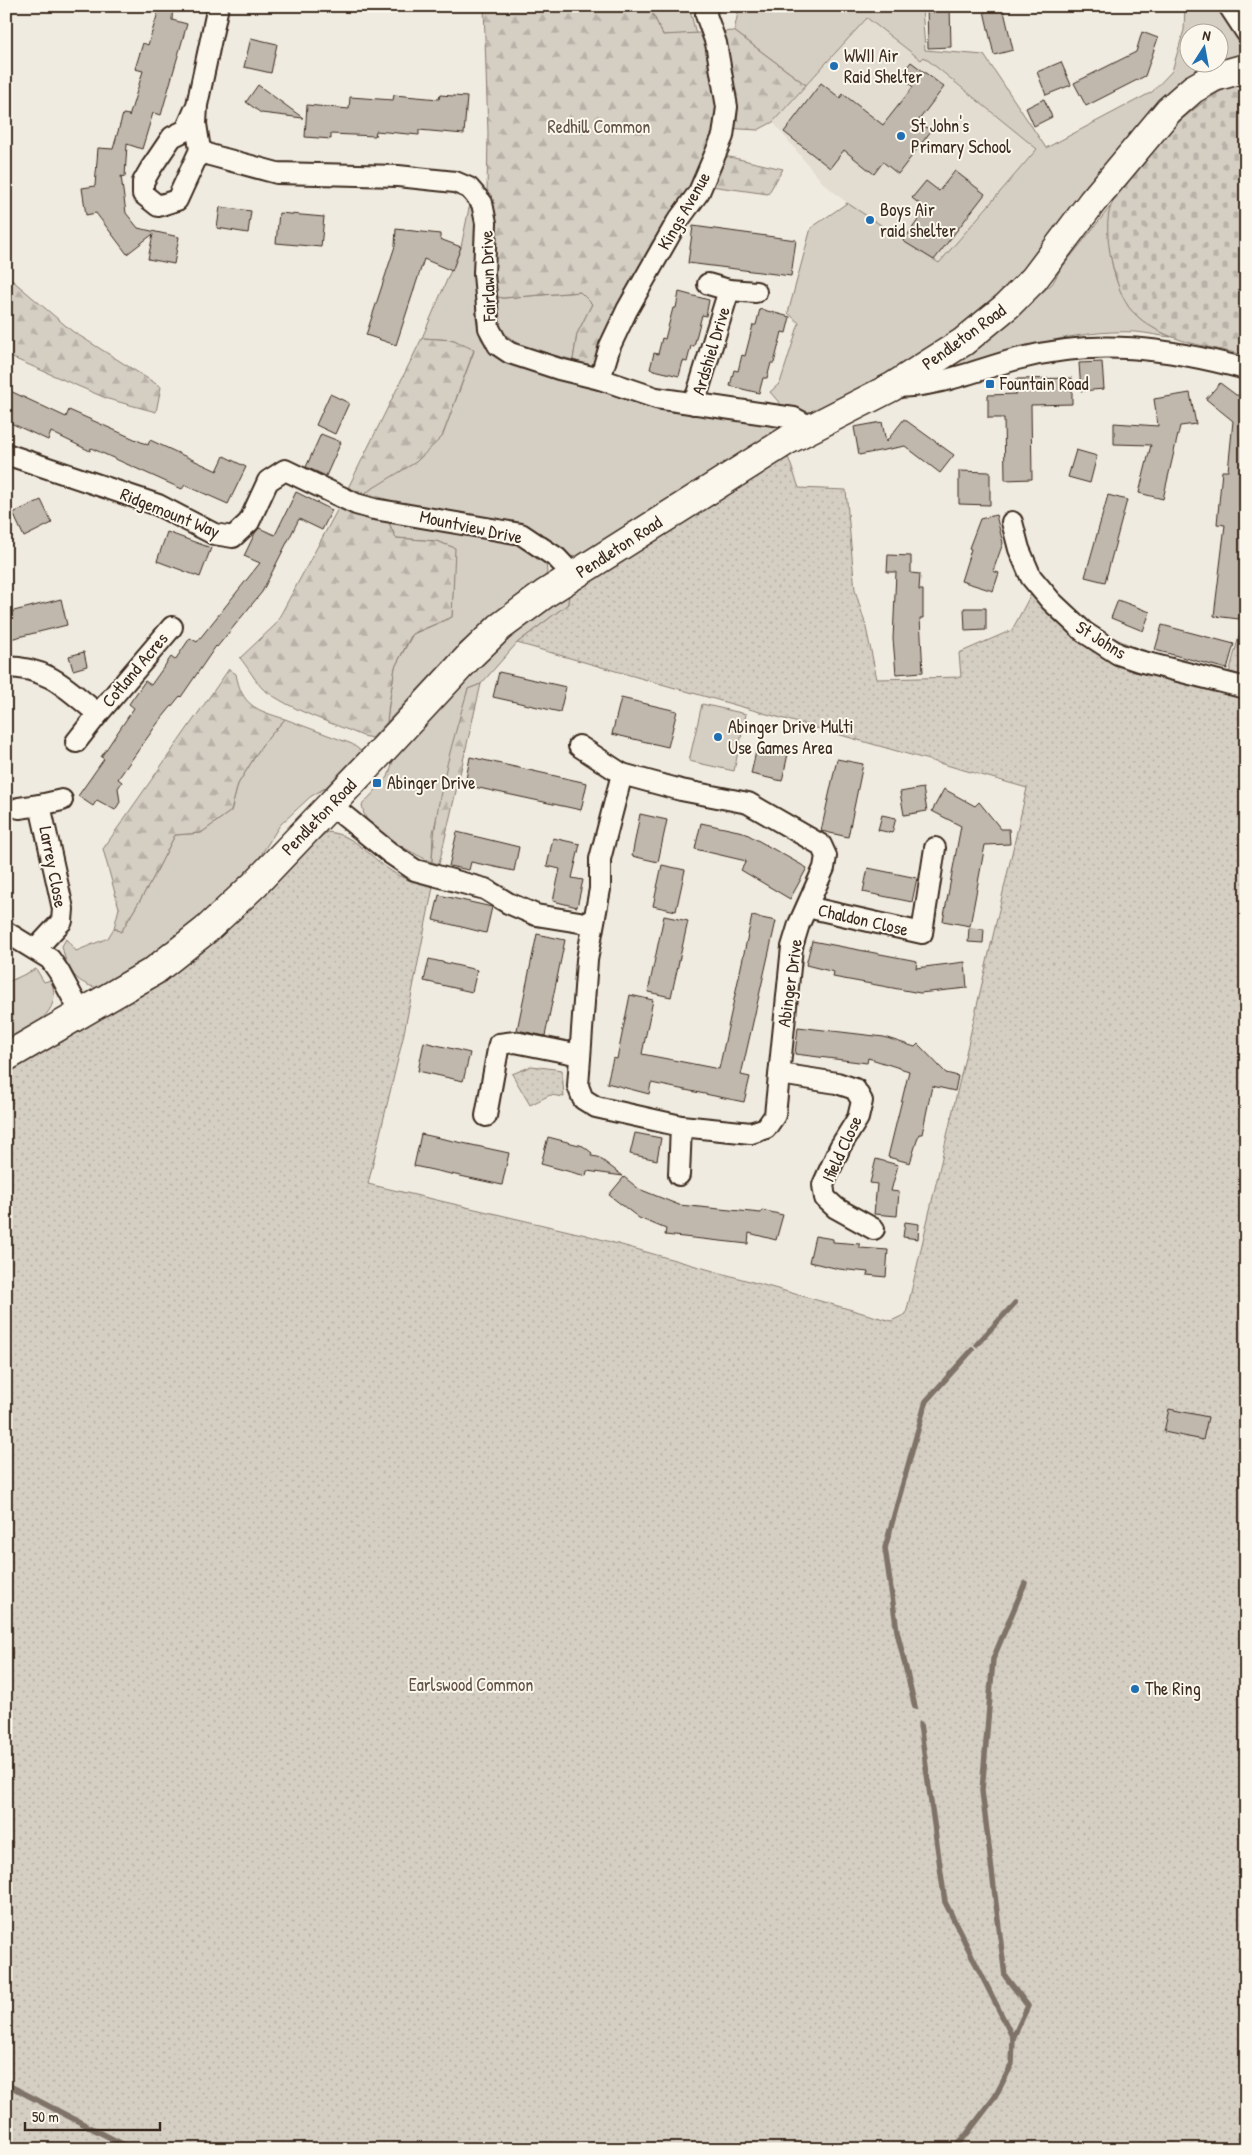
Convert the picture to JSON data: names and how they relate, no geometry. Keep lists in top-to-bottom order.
{
  "streets": {
    "street": [
      "Kings Avenue",
      "Fairlawn Drive",
      "Pendleton Road",
      "Ardshiel Drive",
      "Ridgemount Way",
      "Mountview Drive",
      "St Johns",
      "Cotland Acres",
      "Larrey Close",
      "Chaldon Close",
      "Abinger Drive",
      "Ifield Close"
    ]
  },
  "crossings": [
    ["Kings Avenue", "Fairlawn Drive"],
    ["Fairlawn Drive", "Pendleton Road"],
    ["Fairlawn Drive", "Ardshiel Drive"],
    ["Pendleton Road", "Mountview Drive"],
    ["Ridgemount Way", "Mountview Drive"],
    ["Chaldon Close", "Abinger Drive"],
    ["Abinger Drive", "Ifield Close"]
  ],
  "parks": ["Redhill Common", "Earlswood Common"],
  "places": {
    "other": [
      "WWII Air Raid Shelter",
      "St John's Primary School",
      "Boys Air raid shelter",
      "Abinger Drive Multi Use Games Area",
      "The Ring"
    ],
    "transit": ["Fountain Road", "Abinger Drive"]
  },
  "scale_bar": "50 m",
  "north": "top"
}
